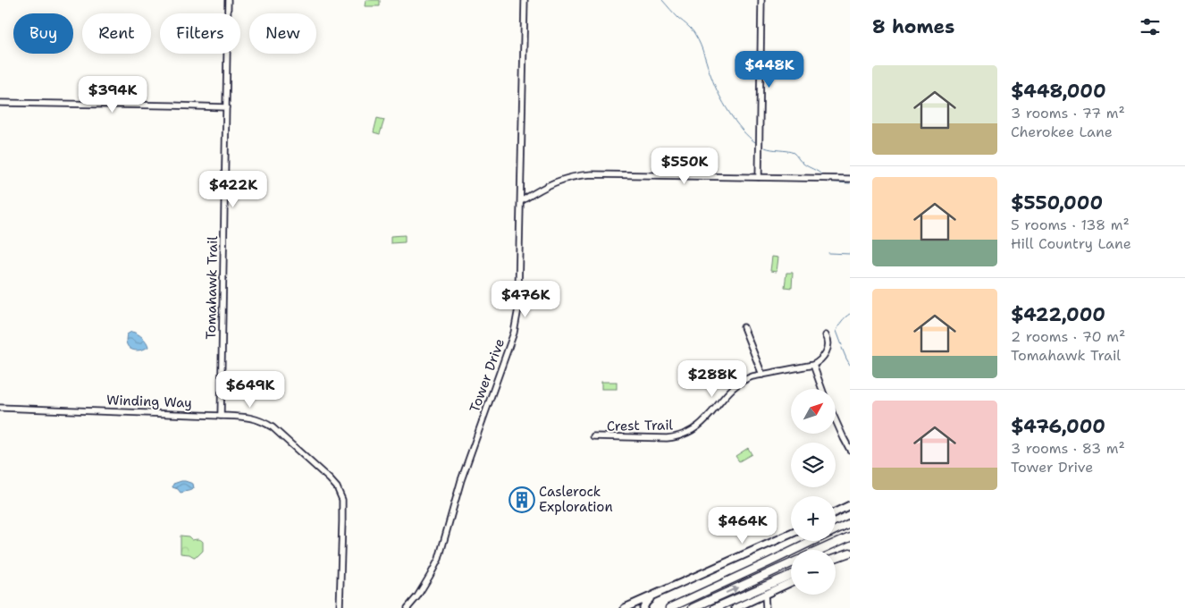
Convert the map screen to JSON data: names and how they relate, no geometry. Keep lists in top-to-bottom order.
{
  "streets": {
    "street": [
      "Tomahawk Trail",
      "Tower Drive",
      "Winding Way",
      "Crest Trail"
    ]
  },
  "crossings": [
    ["Tomahawk Trail", "Winding Way"]
  ],
  "places": {
    "building": ["Caslerock Exploration"]
  },
  "north": "top right",
  "page": {
    "heading": "8 homes",
    "chip": [
      "Buy",
      "Rent",
      "Filters",
      "New"
    ],
    "price": [
      "$448K",
      "$394K",
      "$550K",
      "$422K",
      "$476K",
      "$288K",
      "$649K",
      "$464K"
    ],
    "list": [
      {
        "name": "$448,000",
        "note": "3 rooms · 77 m² · Cherokee Lane"
      },
      {
        "name": "$550,000",
        "note": "5 rooms · 138 m² · Hill Country Lane"
      },
      {
        "name": "$422,000",
        "note": "2 rooms · 70 m² · Tomahawk Trail"
      },
      {
        "name": "$476,000",
        "note": "3 rooms · 83 m² · Tower Drive"
      }
    ],
    "map_buttons": ["+", "−"]
  }
}
